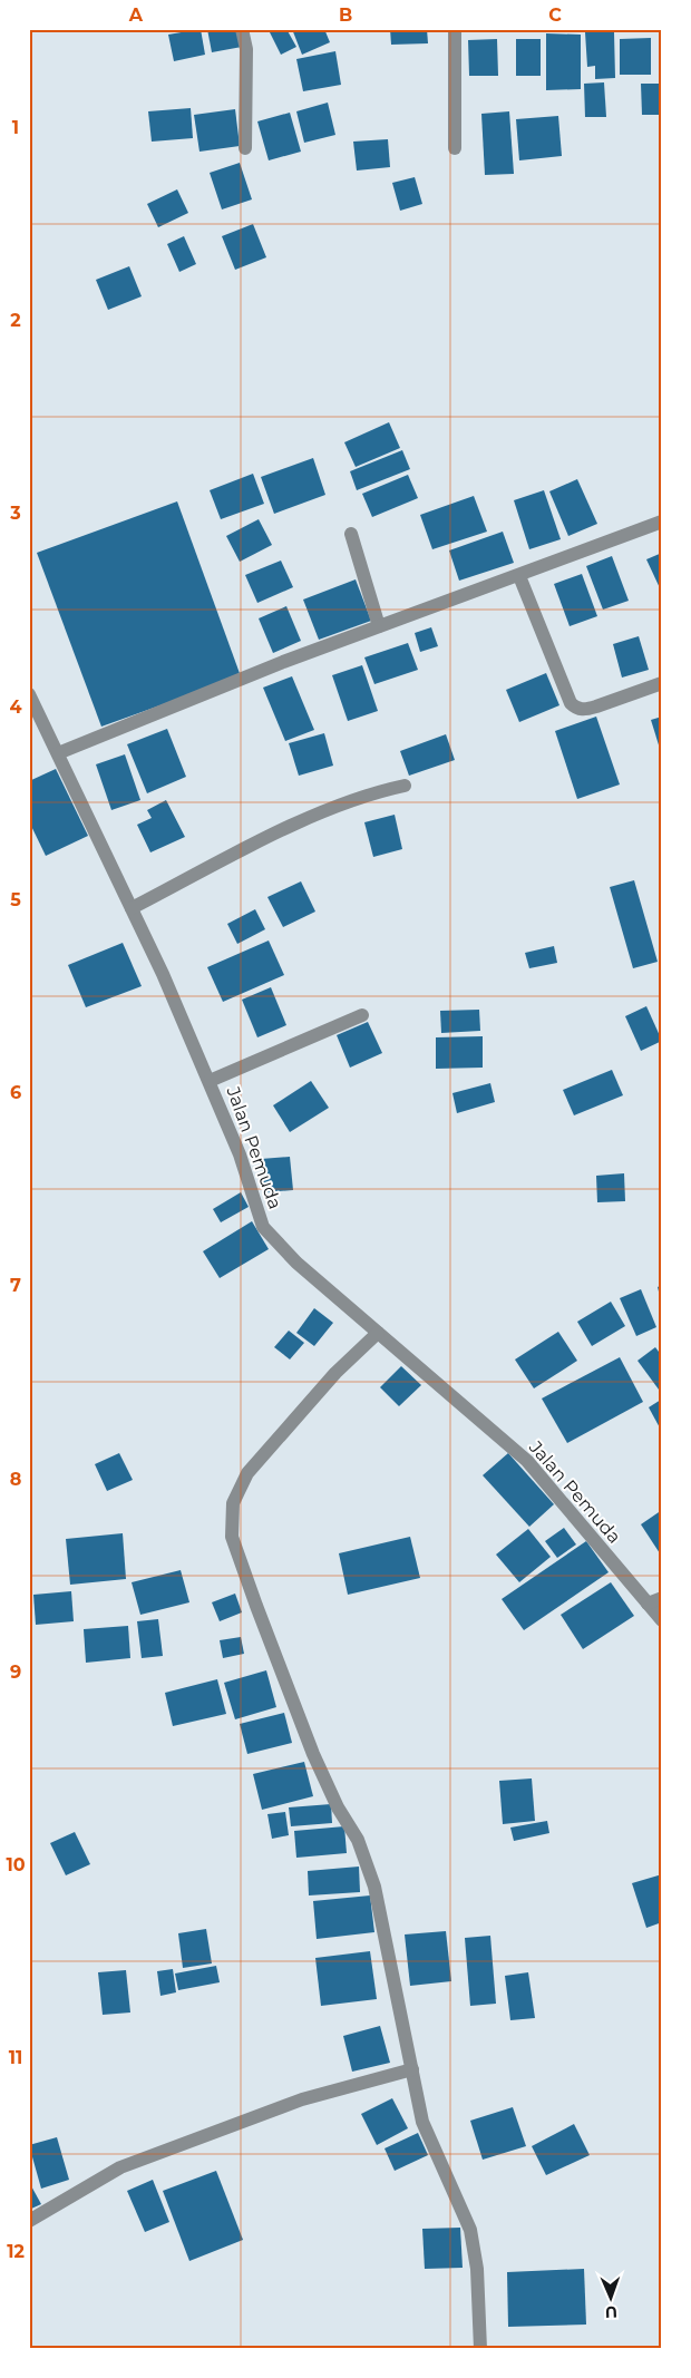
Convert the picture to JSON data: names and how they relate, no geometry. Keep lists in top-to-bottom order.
{
  "streets": {
    "street": ["Jalan Pemuda"]
  },
  "north": "bottom",
  "grid": {
    "columns": ["A", "B", "C"],
    "rows": [
      "1",
      "2",
      "3",
      "4",
      "5",
      "6",
      "7",
      "8",
      "9",
      "10",
      "11",
      "12"
    ]
  }
}
